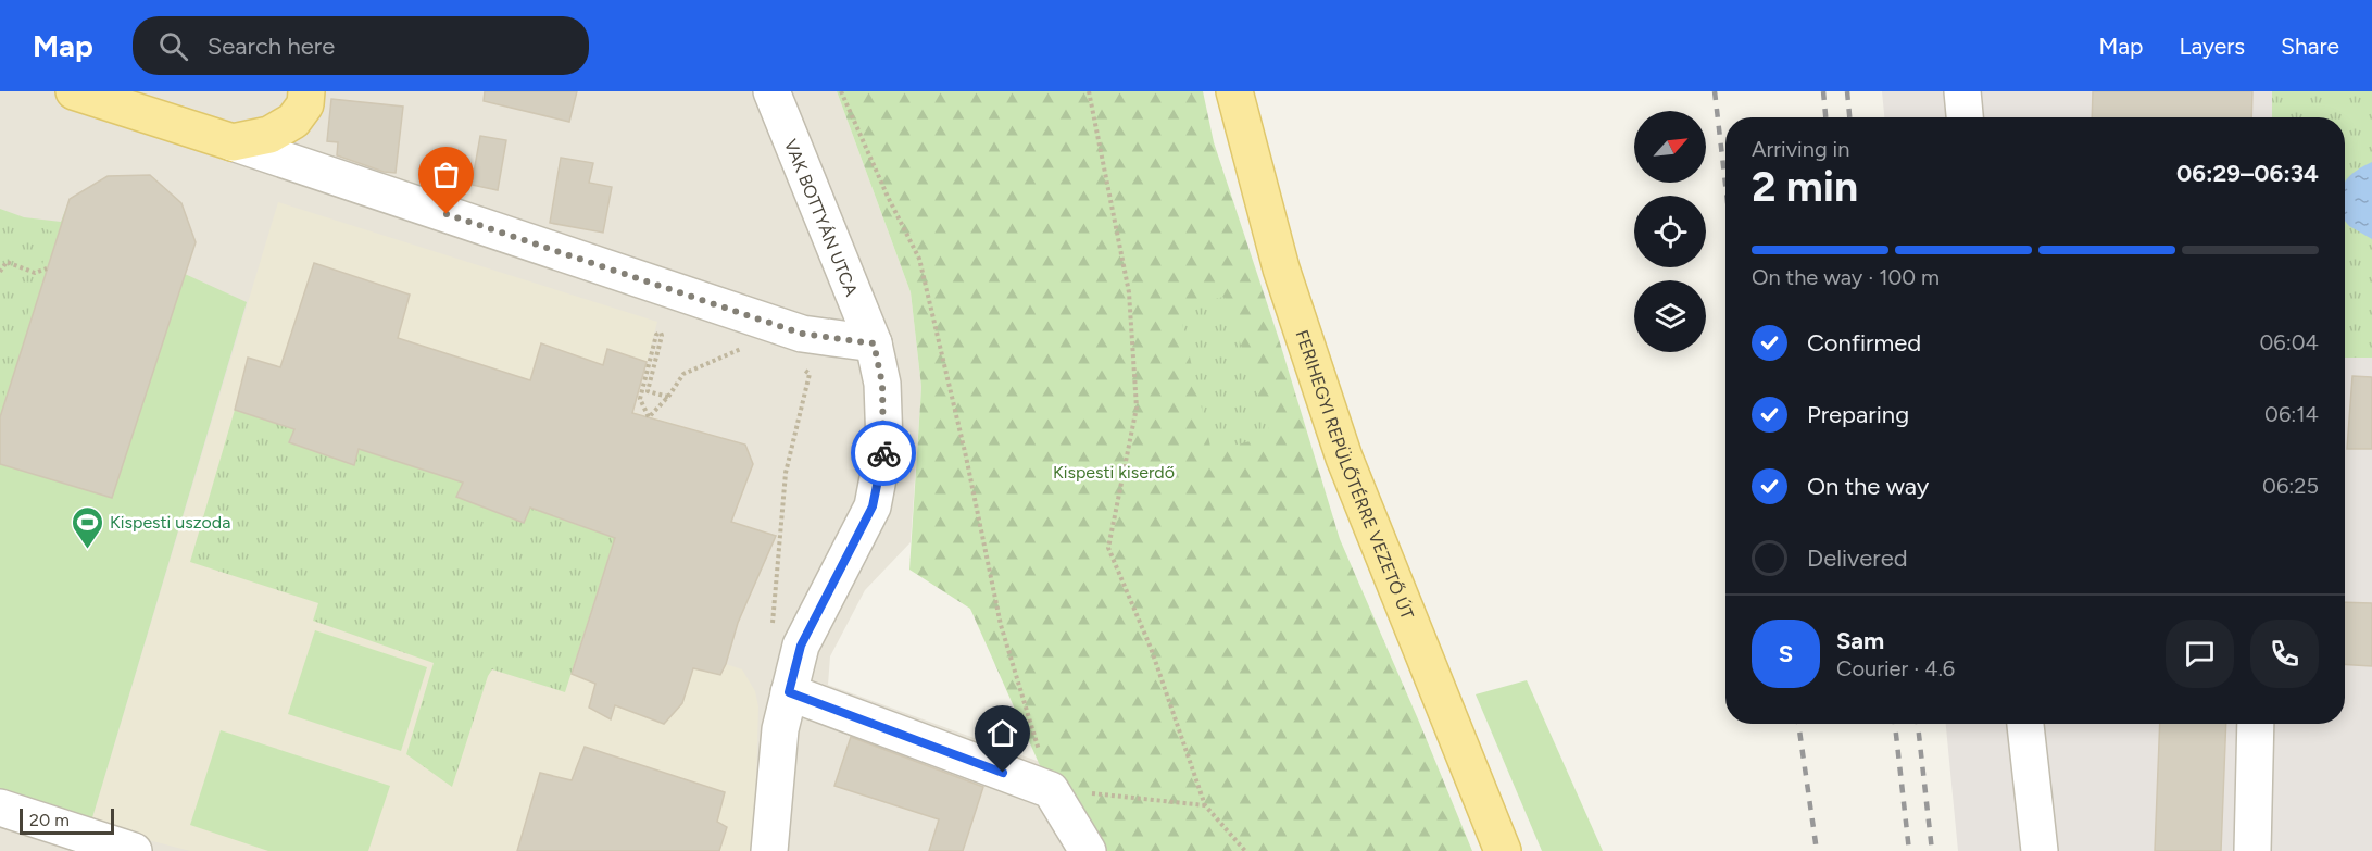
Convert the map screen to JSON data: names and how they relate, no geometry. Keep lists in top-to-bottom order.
{
  "streets": {
    "main road": ["FERIHEGYI REPÜLŐTÉRRE VEZETŐ ÚT"],
    "street": ["VAK BOTTYÁN UTCA"]
  },
  "parks": ["Kispesti kiserdő"],
  "places": {
    "sports": ["Kispesti uszoda"]
  },
  "scale_bar": "20 m",
  "north": "top right",
  "page": {
    "header": "Map",
    "search": "Search here",
    "nav": ["Map", "Layers", "Share"],
    "heading": ["2 min", "Arriving in", "06:29–06:34"],
    "panel": ["Sam", "Courier · 4.6"],
    "bar": "On the way · 100 m",
    "list": [
      ["Confirmed", "06:04"],
      ["Preparing", "06:14"],
      ["On the way", "06:25"],
      "Delivered"
    ],
    "round": "S",
    "scale": "20 m"
  }
}
